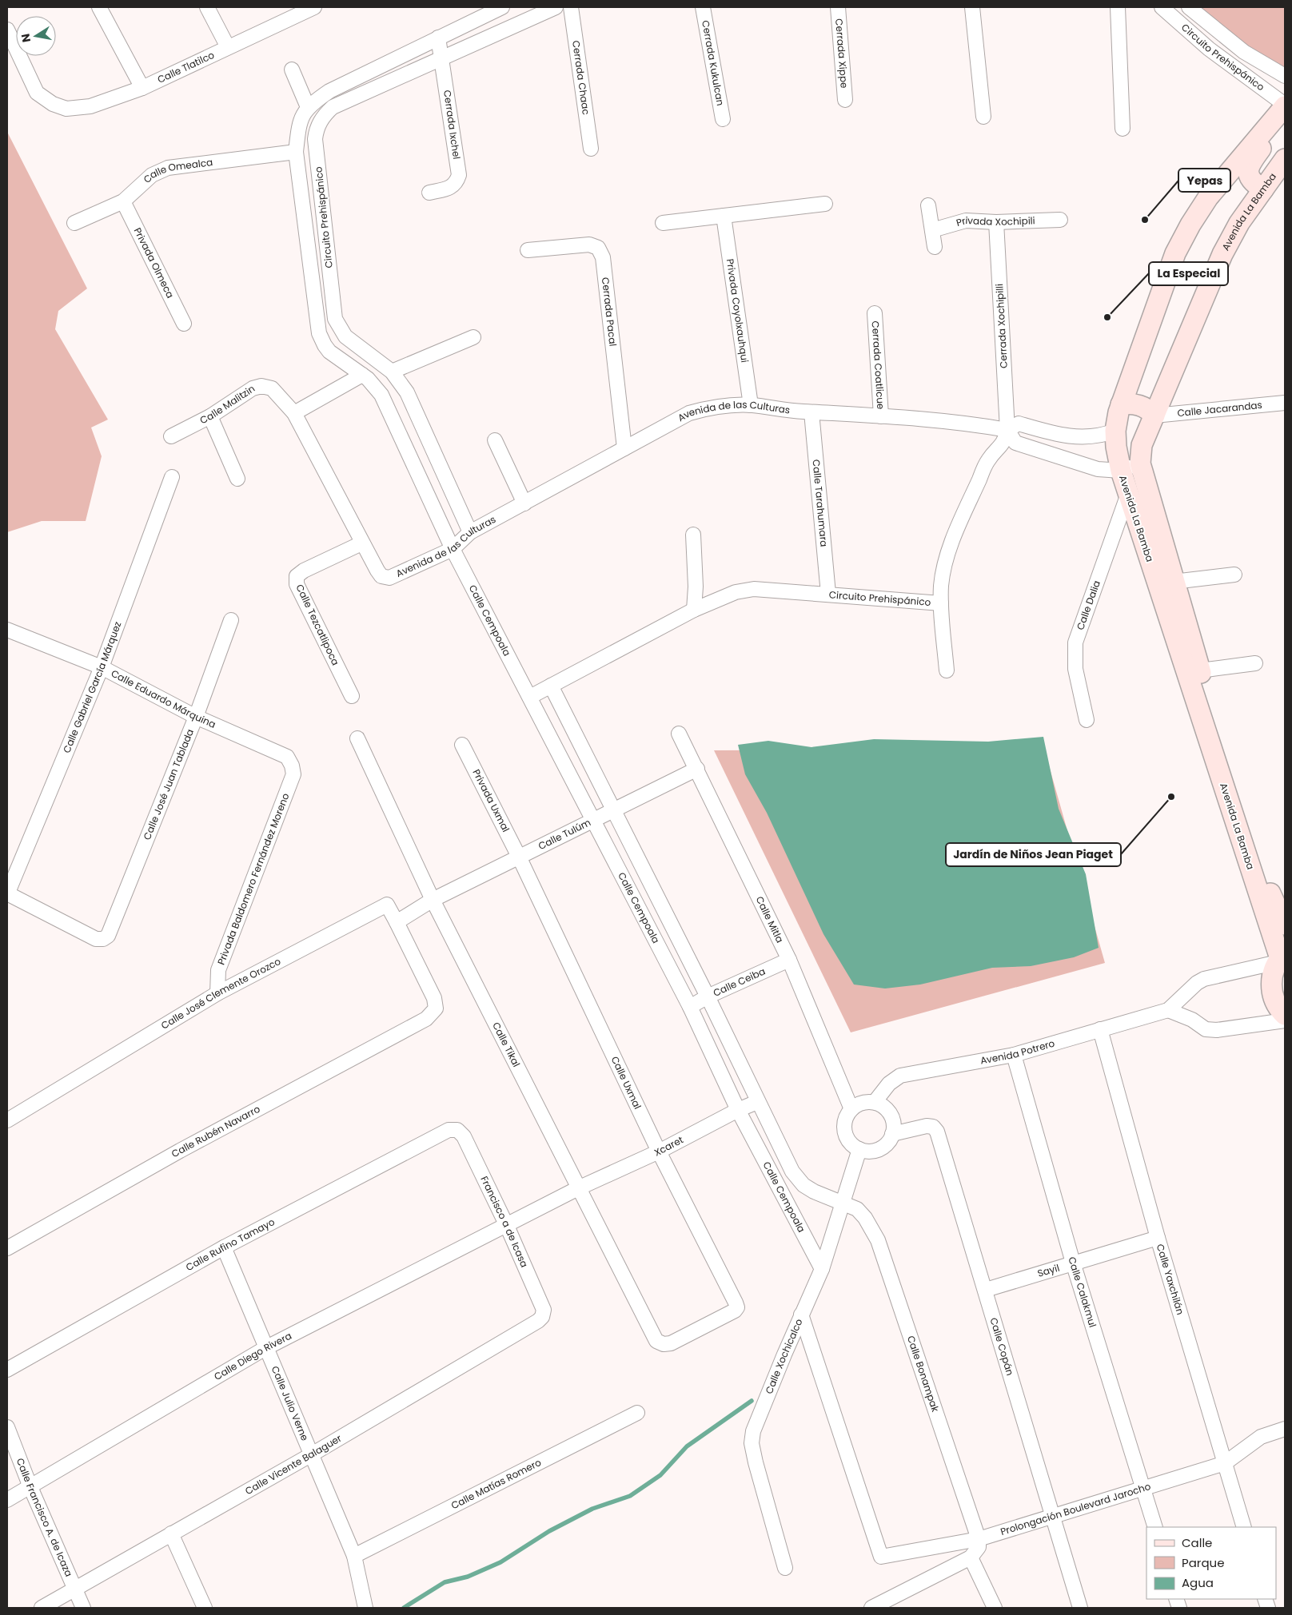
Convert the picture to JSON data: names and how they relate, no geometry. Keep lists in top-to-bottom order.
{
  "streets": {
    "street": [
      "Cerrada Xippe",
      "Circuito Prehispánico",
      "Cerrada Kukulcan",
      "Calle Tlatilco",
      "Cerrada Chaac",
      "Cerrada Ixchel",
      "Calle Omealca",
      "Avenida La Bamba",
      "Privada Xochipili",
      "Privada Olmeca",
      "Privada Coyolxauhqui",
      "Cerrada Pacal",
      "Cerrada Xochipilli",
      "Cerrada Coatlicue",
      "Calle Malitzin",
      "Calle Jacarandas",
      "Avenida de las Culturas",
      "Calle Tarahumara",
      "Calle Dalia",
      "Calle Cempoala",
      "Calle Tezcatlipoca",
      "Calle Gabriel García Márquez",
      "Calle Eduardo Márquina",
      "Calle José Juan Tablada",
      "Privada Uxmal",
      "Calle Tulúm",
      "Privada Baldomero Fernández Moreno",
      "Calle Mitla",
      "Calle Ceiba",
      "Calle José Clemente Orozco",
      "Calle Tikal",
      "Avenida Potrero",
      "Calle Uxmal",
      "Calle Rubén Navarro",
      "Xcaret",
      "Francisco a de Icasa",
      "Calle Rufino Tamayo",
      "Sayil",
      "Calle Yaxchilán",
      "Calle Calakmul",
      "Calle Copán",
      "Calle Diego Rivera",
      "Calle Xochicalco",
      "Calle Bonampak",
      "Calle Julio Verne",
      "Calle Vicente Balaguer",
      "Calle Matías Romero",
      "Prolongación Boulevard Jarocho",
      "Calle Francisco A. de Icaza"
    ]
  },
  "crossings": [
    ["Circuito Prehispánico", "Cerrada Ixchel"],
    ["Circuito Prehispánico", "Calle Omealca"],
    ["Circuito Prehispánico", "Avenida La Bamba"],
    ["Circuito Prehispánico", "Cerrada Xochipilli"],
    ["Circuito Prehispánico", "Avenida de las Culturas"],
    ["Circuito Prehispánico", "Calle Tarahumara"],
    ["Circuito Prehispánico", "Calle Cempoala"],
    ["Calle Omealca", "Privada Olmeca"],
    ["Avenida La Bamba", "Calle Jacarandas"],
    ["Avenida La Bamba", "Avenida de las Culturas"],
    ["Avenida La Bamba", "Calle Dalia"],
    ["Avenida La Bamba", "Avenida Potrero"],
    ["Privada Xochipili", "Cerrada Xochipilli"],
    ["Privada Coyolxauhqui", "Avenida de las Culturas"],
    ["Cerrada Pacal", "Avenida de las Culturas"],
    ["Cerrada Xochipilli", "Avenida de las Culturas"],
    ["Cerrada Coatlicue", "Avenida de las Culturas"],
    ["Avenida de las Culturas", "Calle Tarahumara"],
    ["Avenida de las Culturas", "Calle Cempoala"],
    ["Avenida de las Culturas", "Calle Tezcatlipoca"],
    ["Calle Cempoala", "Calle Tulúm"],
    ["Calle Cempoala", "Calle Ceiba"],
    ["Calle Cempoala", "Xcaret"],
    ["Calle Cempoala", "Calle Xochicalco"],
    ["Calle Cempoala", "Calle Bonampak"],
    ["Calle Gabriel García Márquez", "Calle Eduardo Márquina"],
    ["Calle Gabriel García Márquez", "Calle José Juan Tablada"],
    ["Calle Eduardo Márquina", "Calle José Juan Tablada"],
    ["Calle Eduardo Márquina", "Privada Baldomero Fernández Moreno"],
    ["Privada Uxmal", "Calle Tulúm"],
    ["Privada Uxmal", "Calle Uxmal"],
    ["Calle Tulúm", "Calle Mitla"],
    ["Calle Tulúm", "Calle Tikal"],
    ["Calle Tulúm", "Calle Uxmal"],
    ["Privada Baldomero Fernández Moreno", "Calle José Clemente Orozco"],
    ["Calle Mitla", "Calle Ceiba"],
    ["Calle Mitla", "Avenida Potrero"],
    ["Calle Mitla", "Calle Copán"],
    ["Calle Mitla", "Calle Xochicalco"],
    ["Calle José Clemente Orozco", "Calle Rubén Navarro"],
    ["Calle Tikal", "Calle Uxmal"],
    ["Calle Tikal", "Xcaret"],
    ["Avenida Potrero", "Calle Yaxchilán"],
    ["Avenida Potrero", "Calle Calakmul"],
    ["Avenida Potrero", "Calle Copán"],
    ["Avenida Potrero", "Calle Xochicalco"],
    ["Calle Uxmal", "Xcaret"],
    ["Xcaret", "Francisco a de Icasa"],
    ["Xcaret", "Calle Diego Rivera"],
    ["Francisco a de Icasa", "Calle Rufino Tamayo"],
    ["Francisco a de Icasa", "Calle Diego Rivera"],
    ["Francisco a de Icasa", "Calle Vicente Balaguer"],
    ["Calle Rufino Tamayo", "Calle Julio Verne"],
    ["Sayil", "Calle Yaxchilán"],
    ["Sayil", "Calle Calakmul"],
    ["Sayil", "Calle Copán"],
    ["Calle Yaxchilán", "Prolongación Boulevard Jarocho"],
    ["Calle Calakmul", "Prolongación Boulevard Jarocho"],
    ["Calle Copán", "Calle Xochicalco"],
    ["Calle Copán", "Prolongación Boulevard Jarocho"],
    ["Calle Diego Rivera", "Calle Julio Verne"],
    ["Calle Diego Rivera", "Calle Francisco A. de Icaza"],
    ["Calle Xochicalco", "Calle Bonampak"],
    ["Calle Xochicalco", "Prolongación Boulevard Jarocho"],
    ["Calle Bonampak", "Prolongación Boulevard Jarocho"],
    ["Calle Julio Verne", "Calle Vicente Balaguer"],
    ["Calle Julio Verne", "Calle Matías Romero"],
    ["Calle Vicente Balaguer", "Calle Francisco A. de Icaza"]
  ],
  "places": ["Yepas", "La Especial", "Jardín de Niños Jean Piaget"],
  "legend": ["Calle", "Parque", "Agua"],
  "north": "left"
}
